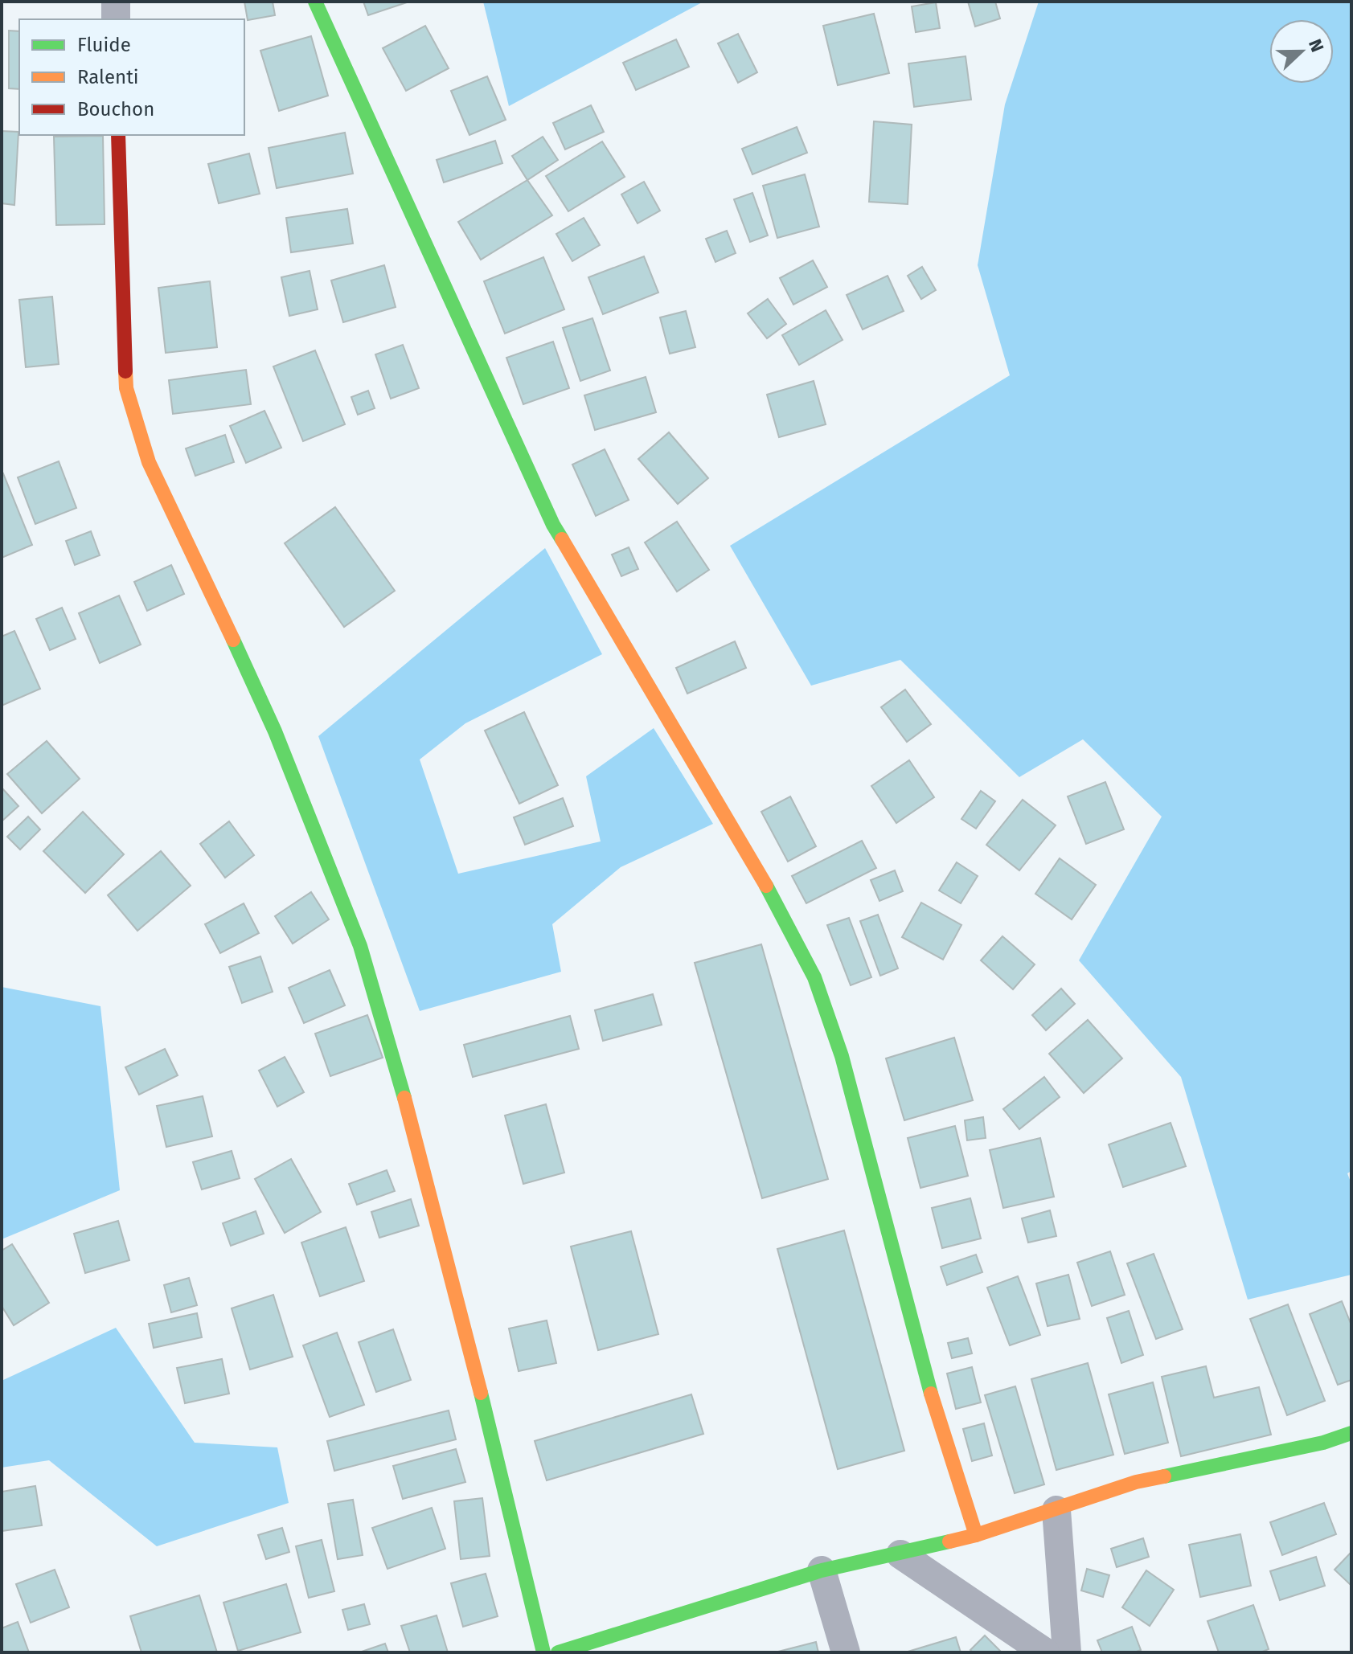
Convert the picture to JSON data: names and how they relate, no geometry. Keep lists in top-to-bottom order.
{
  "legend": ["Fluide", "Ralenti", "Bouchon"],
  "north": "right"
}
